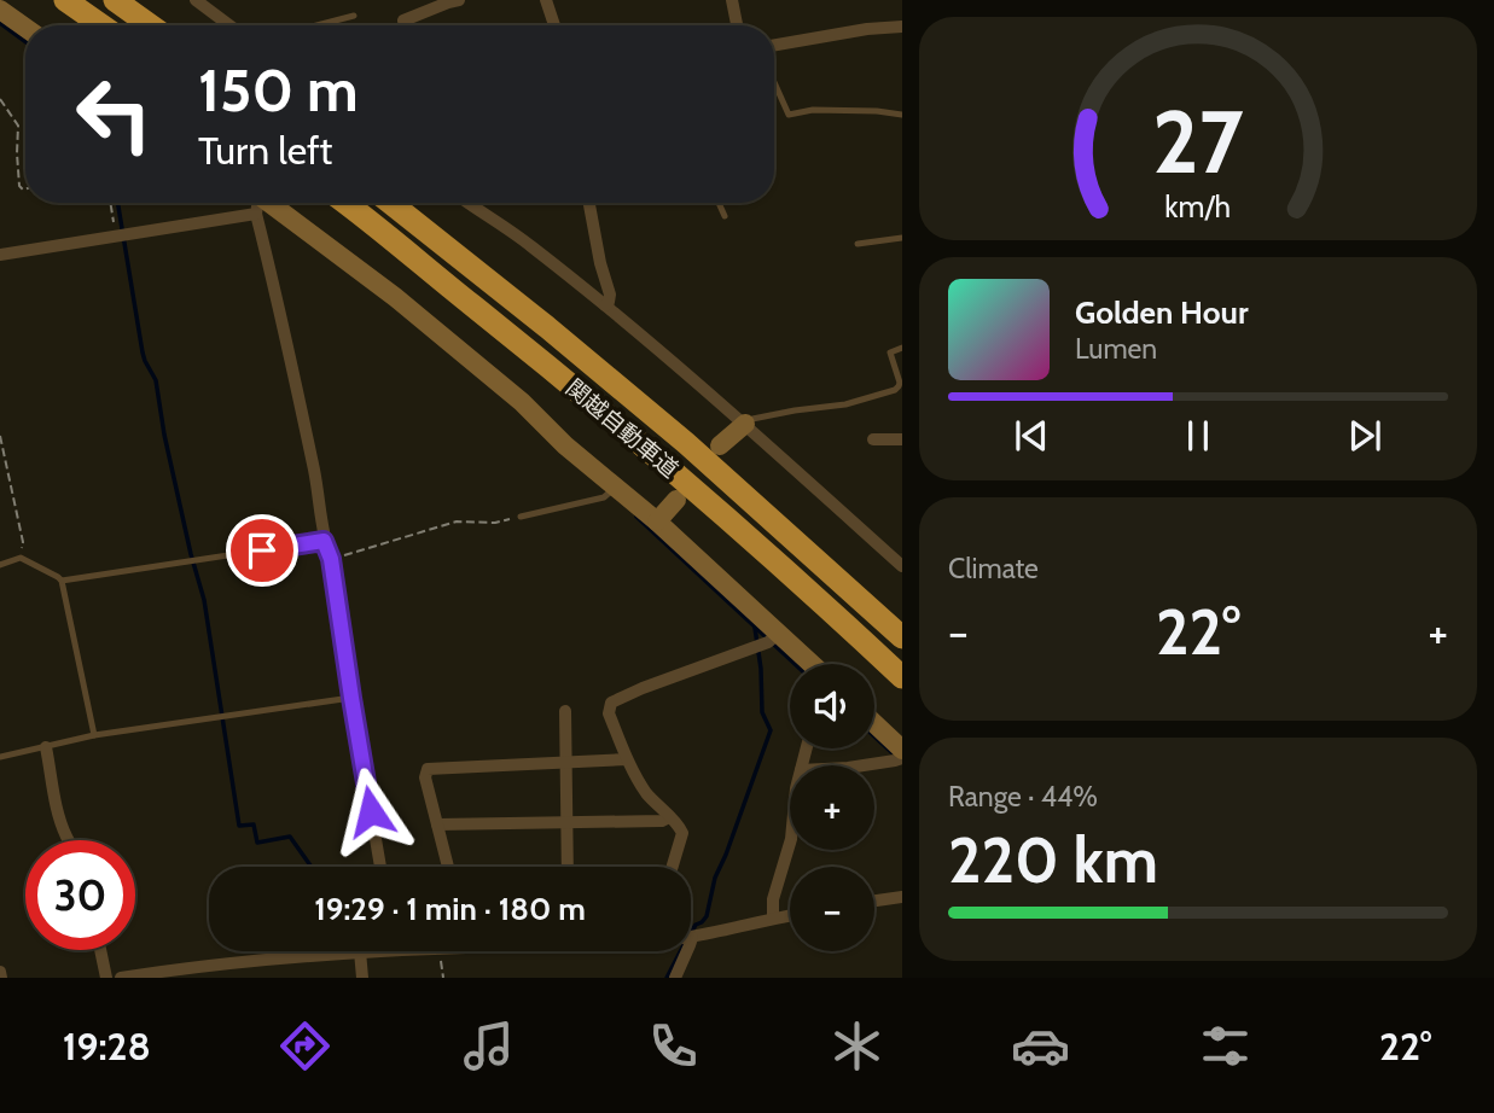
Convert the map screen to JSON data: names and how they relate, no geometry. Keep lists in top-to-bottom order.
{
  "streets": {
    "highway": ["関越自動車道"]
  },
  "page": {
    "turn": ["150 m", "Turn left"],
    "song": ["Golden Hour", "Lumen"],
    "tile": [
      "Climate",
      ["Range · 44%", "220 km"]
    ],
    "heat": ["−", "22°", "+"],
    "map_buttons": ["+", "−"],
    "limit": "30",
    "trip": "19:29 · 1 min · 180 m",
    "tabs": ["19:28", "22°"],
    "gauge": ["27", "km/h"]
  }
}
